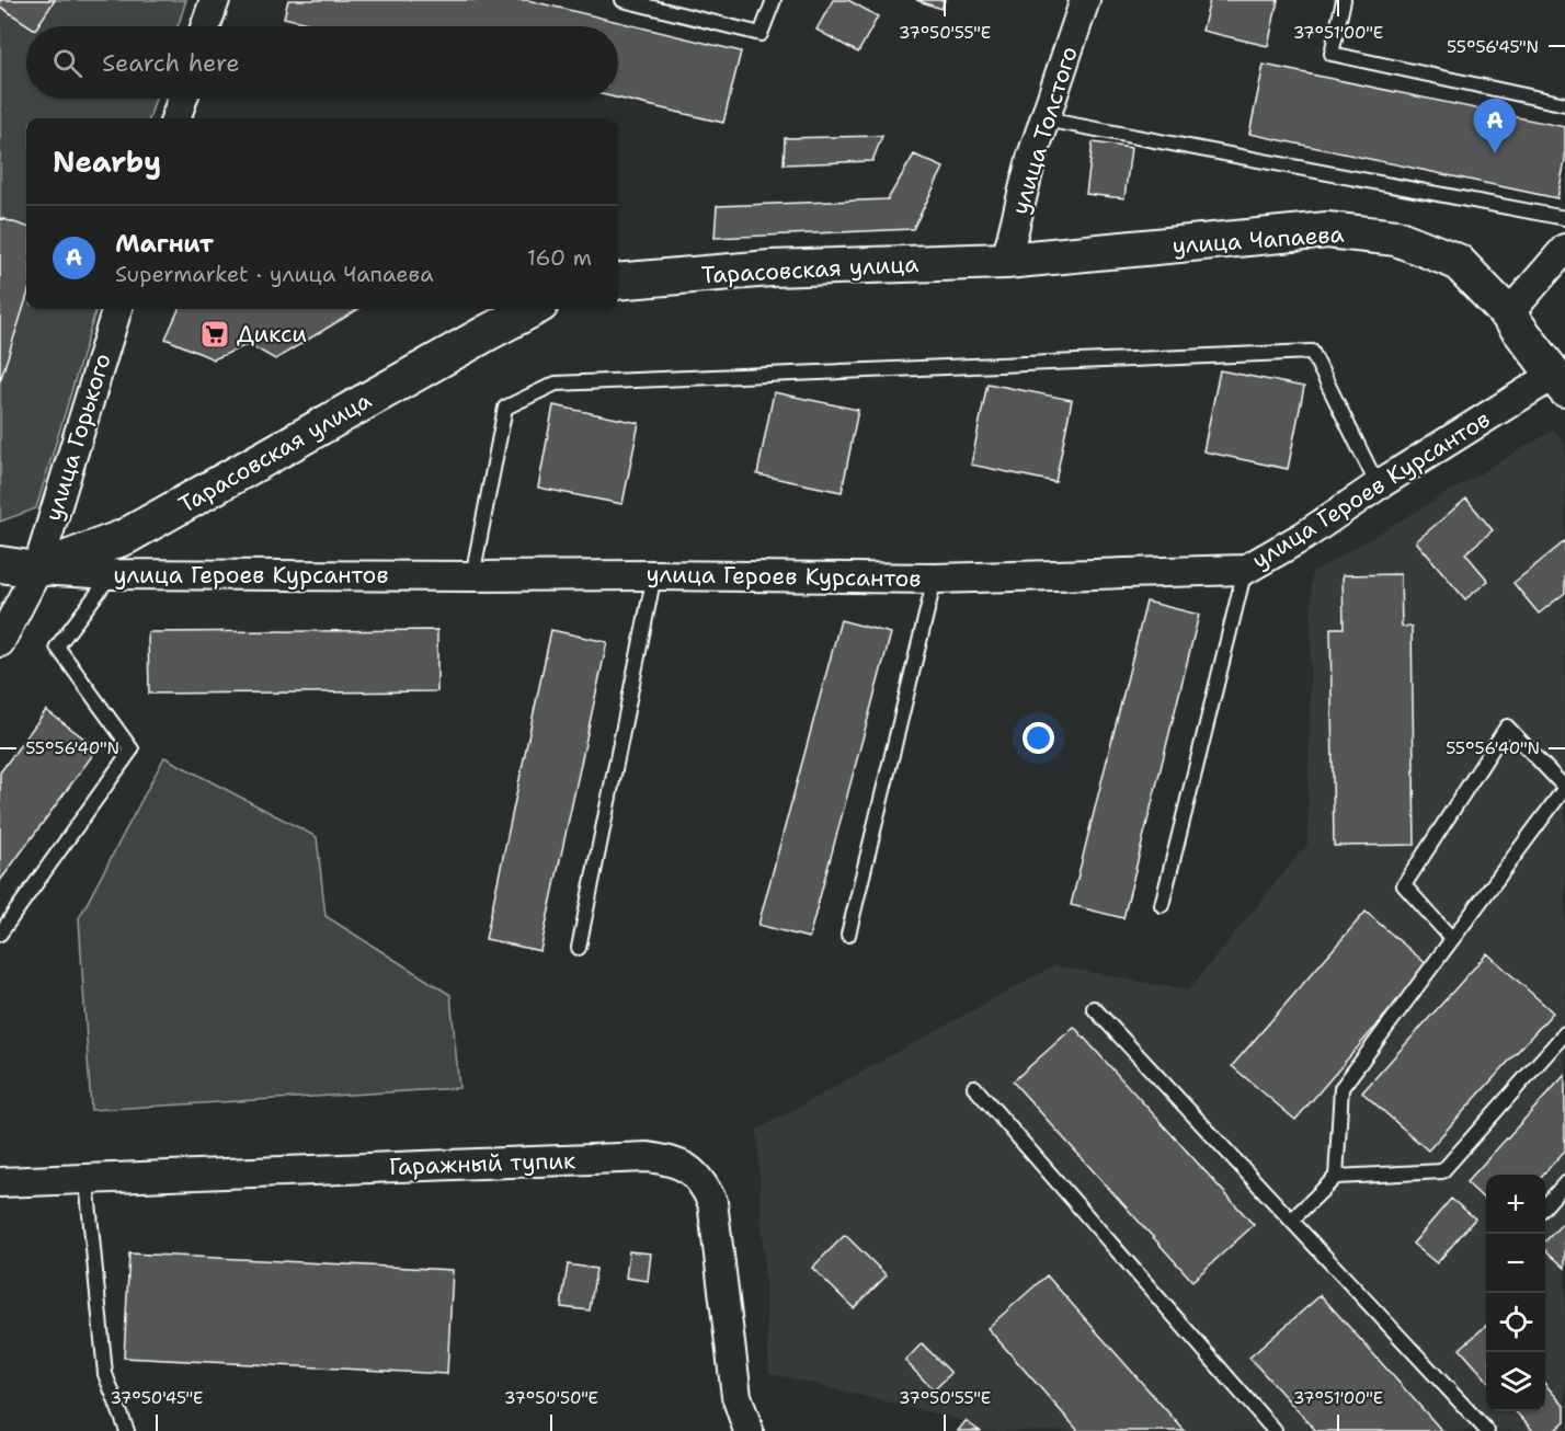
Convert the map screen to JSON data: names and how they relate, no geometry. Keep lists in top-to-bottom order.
{
  "streets": {
    "street": [
      "улица Толстого",
      "улица Чапаева",
      "Тарасовская улица",
      "улица Горького",
      "улица Героев Курсантов",
      "Гаражный тупик"
    ]
  },
  "crossings": [
    ["улица Толстого", "улица Чапаева"],
    ["улица Толстого", "Тарасовская улица"],
    ["улица Чапаева", "Тарасовская улица"],
    ["улица Чапаева", "улица Героев Курсантов"],
    ["Тарасовская улица", "улица Горького"],
    ["Тарасовская улица", "улица Героев Курсантов"],
    ["улица Горького", "улица Героев Курсантов"]
  ],
  "places": {
    "supermarket": ["Дикси"]
  },
  "page": {
    "search": "Search here",
    "pins": "A",
    "heading": "Nearby",
    "list": [
      {
        "mark": "A",
        "name": "Магнит",
        "note": "Supermarket · улица Чапаева",
        "value": "160 m"
      }
    ],
    "map_buttons": ["+", "−"]
  },
  "coordinates": [
    "37°50'55\"E",
    "37°51'00\"E",
    "55°56'45\"N",
    "55°56'40\"N",
    "37°50'45\"E",
    "37°50'50\"E"
  ]
}
